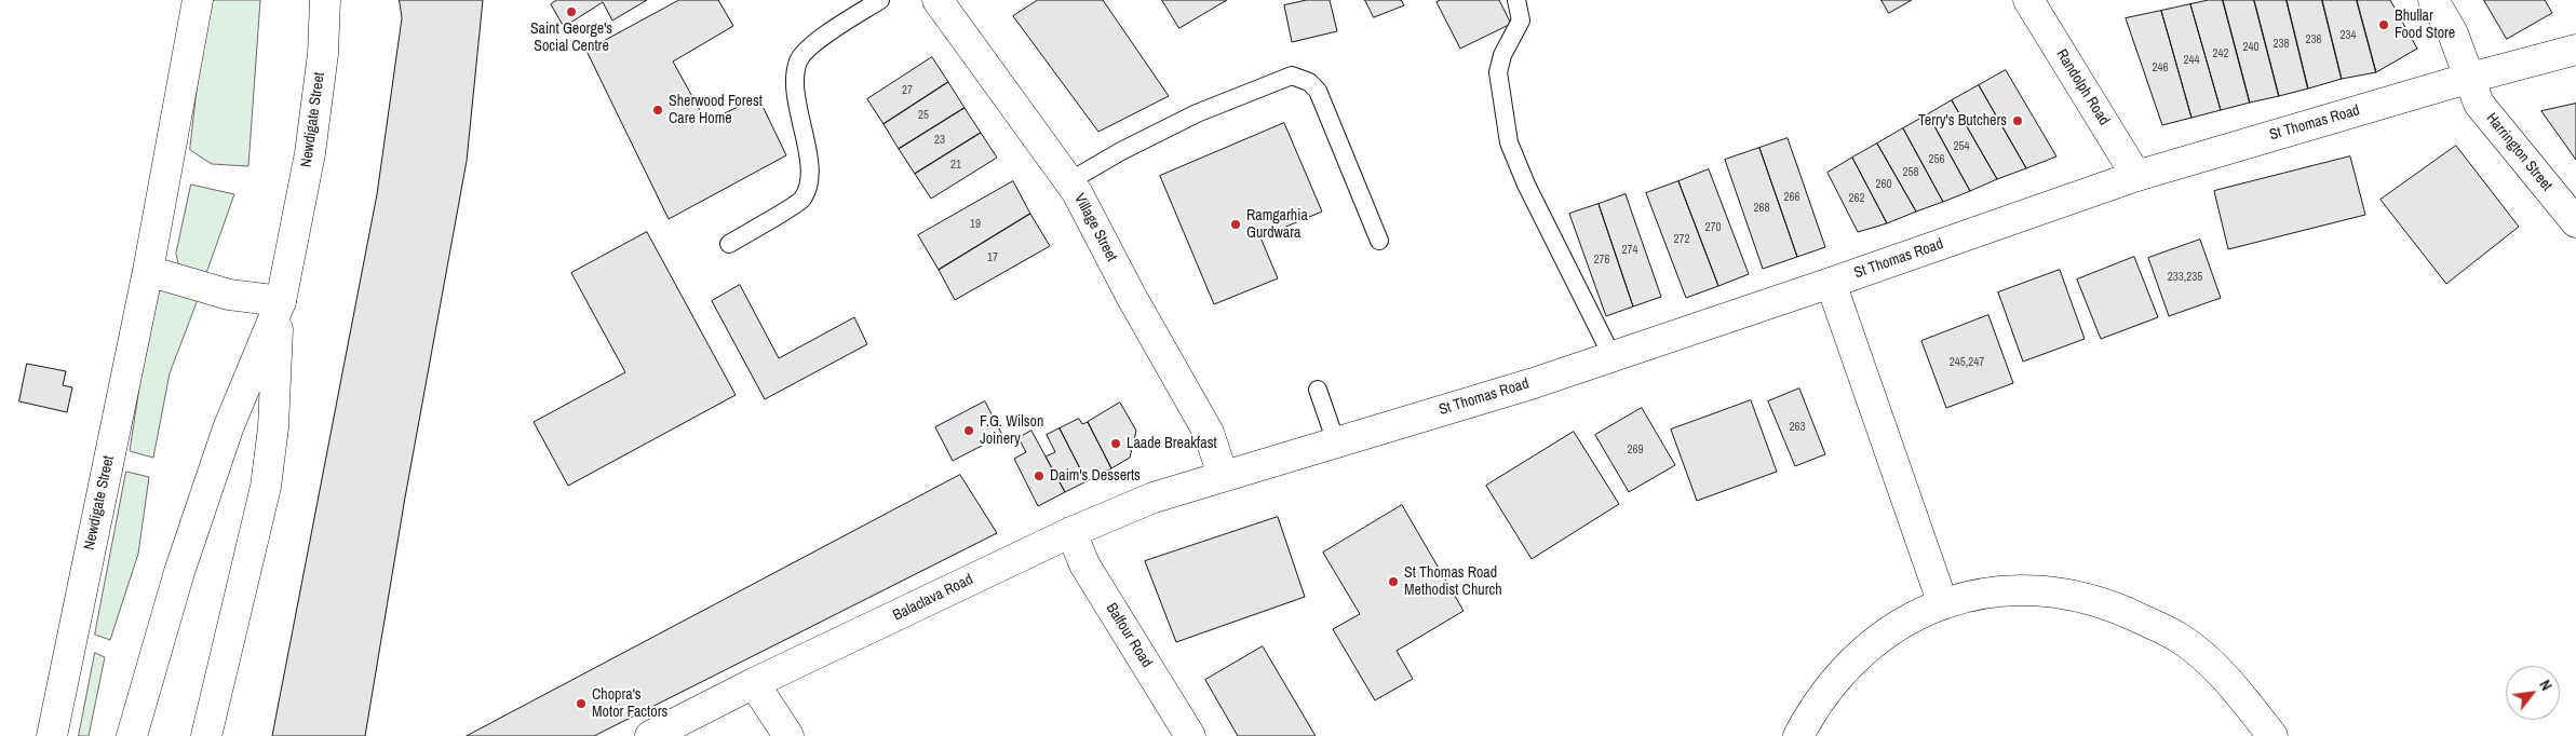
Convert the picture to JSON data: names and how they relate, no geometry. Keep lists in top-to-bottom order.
{
  "streets": {
    "main road": [
      "Randolph Road",
      "Newdigate Street",
      "St Thomas Road",
      "Harrington Street",
      "Village Street",
      "Balaclava Road",
      "Balfour Road"
    ]
  },
  "crossings": [
    ["Randolph Road", "St Thomas Road"],
    ["St Thomas Road", "Harrington Street"],
    ["St Thomas Road", "Village Street"],
    ["St Thomas Road", "Balaclava Road"],
    ["Village Street", "Balaclava Road"],
    ["Balaclava Road", "Balfour Road"]
  ],
  "places": [
    "Saint George's Social Centre",
    "Bhullar Food Store",
    "Sherwood Forest Care Home",
    "Terry's Butchers",
    "Ramgarhia Gurdwara",
    "F.G. Wilson Joinery",
    "Laade Breakfast",
    "Daim's Desserts",
    "St Thomas Road Methodist Church",
    "Chopra's Motor Factors"
  ],
  "house_numbers": [
    "234",
    "236",
    "238",
    "240",
    "242",
    "244",
    "246",
    "27",
    "25",
    "23",
    "254",
    "256",
    "21",
    "258",
    "260",
    "266",
    "262",
    "268",
    "19",
    "270",
    "272",
    "274",
    "17",
    "276",
    "233,235",
    "245,247",
    "263",
    "269"
  ],
  "north": "top right"
}
